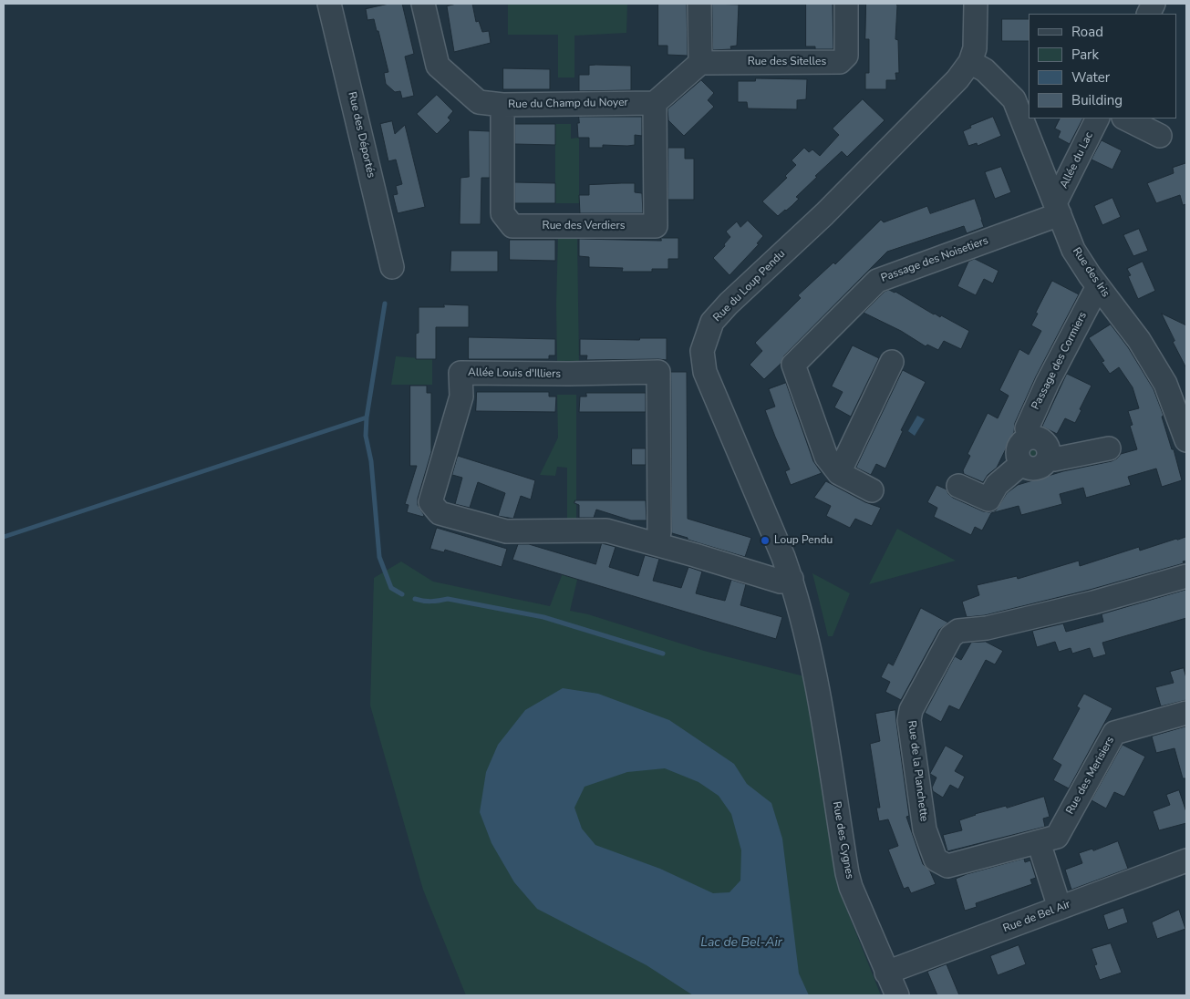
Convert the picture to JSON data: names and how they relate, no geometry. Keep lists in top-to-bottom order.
{
  "streets": {
    "street": [
      "Rue des Sitelles",
      "Rue du Champ du Noyer",
      "Rue des Déportés",
      "Allée du Lac",
      "Rue des Verdiers",
      "Passage des Noisetiers",
      "Rue des Iris",
      "Rue du Loup Pendu",
      "Passage des Cormiers",
      "Allée Louis d'Illiers",
      "Rue de la Planchette",
      "Rue des Merisiers",
      "Rue des Cygnes",
      "Rue de Bel Air"
    ]
  },
  "crossings": [
    ["Rue du Champ du Noyer", "Rue des Verdiers"],
    ["Allée du Lac", "Passage des Noisetiers"],
    ["Allée du Lac", "Rue des Iris"],
    ["Passage des Noisetiers", "Rue des Iris"],
    ["Rue des Iris", "Rue du Loup Pendu"],
    ["Rue des Iris", "Passage des Cormiers"],
    ["Rue du Loup Pendu", "Allée Louis d'Illiers"],
    ["Rue du Loup Pendu", "Rue des Cygnes"],
    ["Rue de la Planchette", "Rue des Merisiers"],
    ["Rue des Cygnes", "Rue de Bel Air"]
  ],
  "water": ["Lac de Bel-Air"],
  "places": ["Loup Pendu"],
  "legend": [
    "Road",
    "Park",
    "Water",
    "Building"
  ]
}
